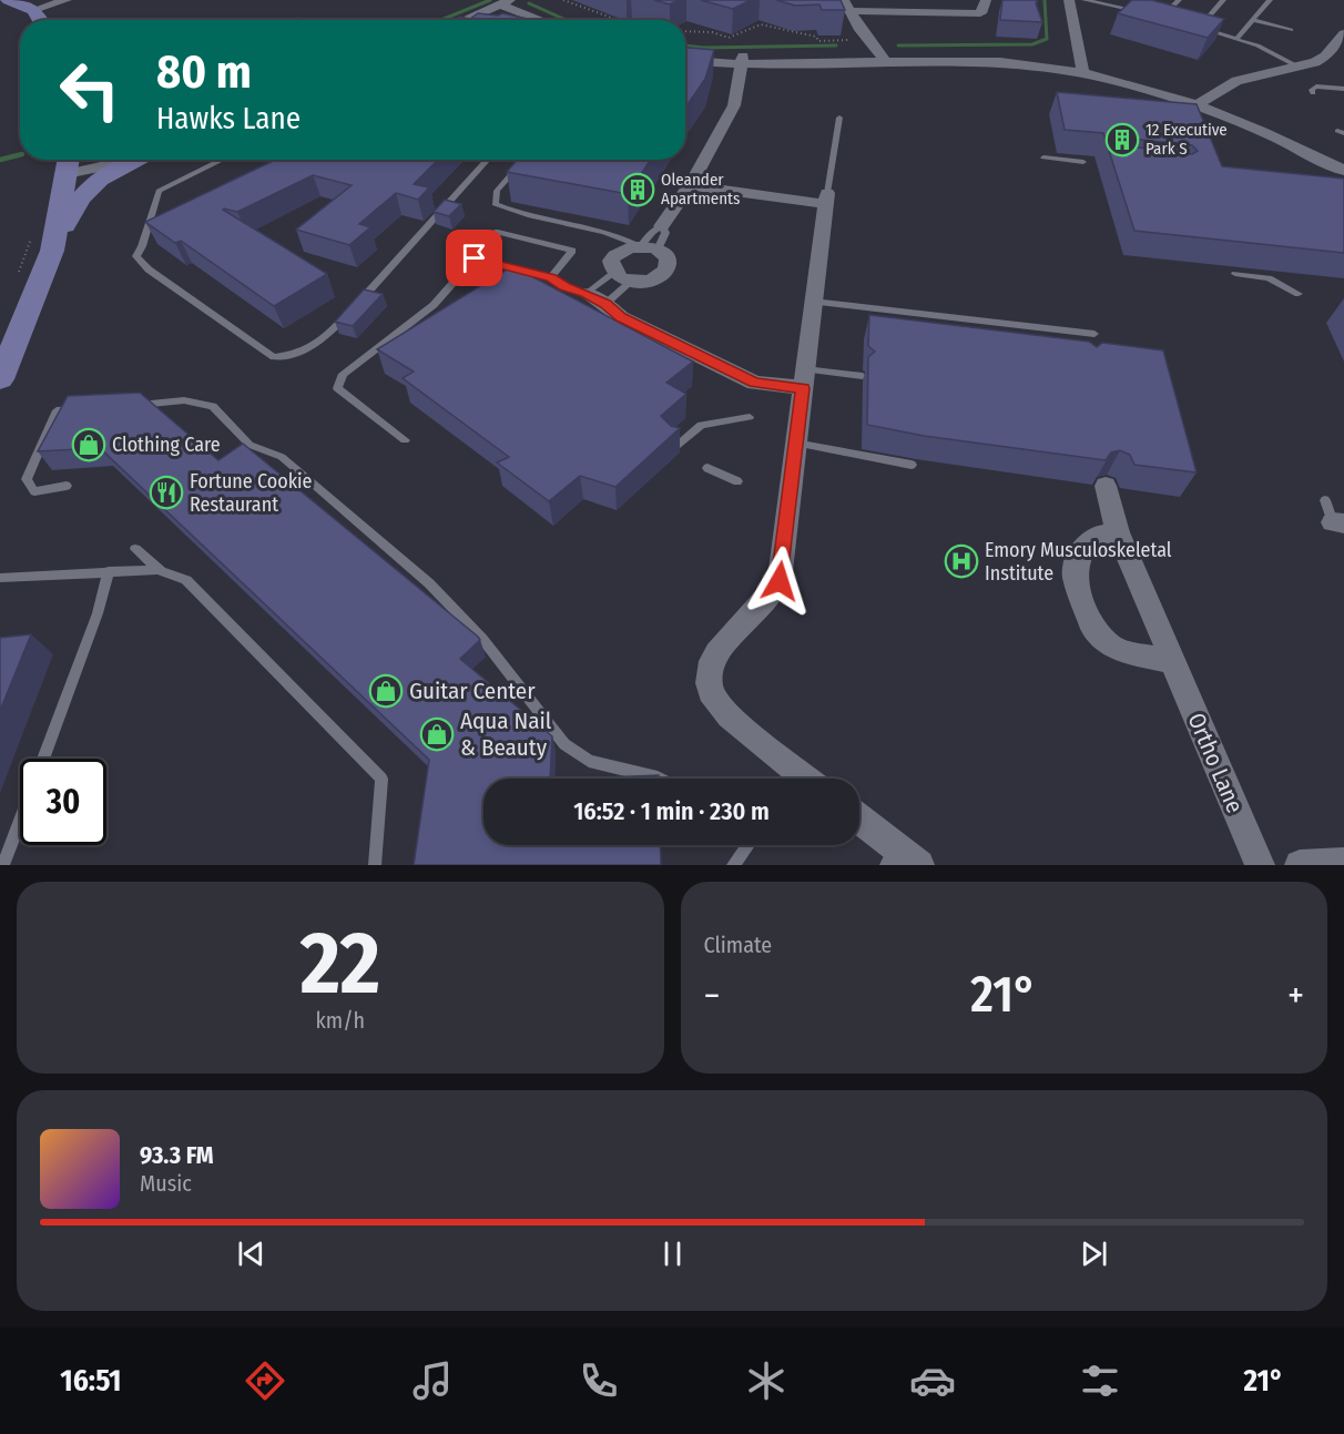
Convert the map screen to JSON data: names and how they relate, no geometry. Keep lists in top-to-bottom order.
{
  "streets": {
    "street": ["Ortho Lane"]
  },
  "places": {
    "building": ["12 Executive Park S", "Oleander Apartments"],
    "shop": ["Clothing Care", "Guitar Center", "Aqua Nail & Beauty"],
    "restaurant": ["Fortune Cookie Restaurant"],
    "hospital": ["Emory Musculoskeletal Institute"]
  },
  "page": {
    "turn": ["80 m", "Hawks Lane"],
    "limit": "30",
    "trip": "16:52 · 1 min · 230 m",
    "tile": [
      ["22", "km/h"],
      "Climate"
    ],
    "heat": ["−", "21°", "+"],
    "song": ["93.3 FM", "Music"],
    "tabs": ["16:51", "21°"]
  }
}
